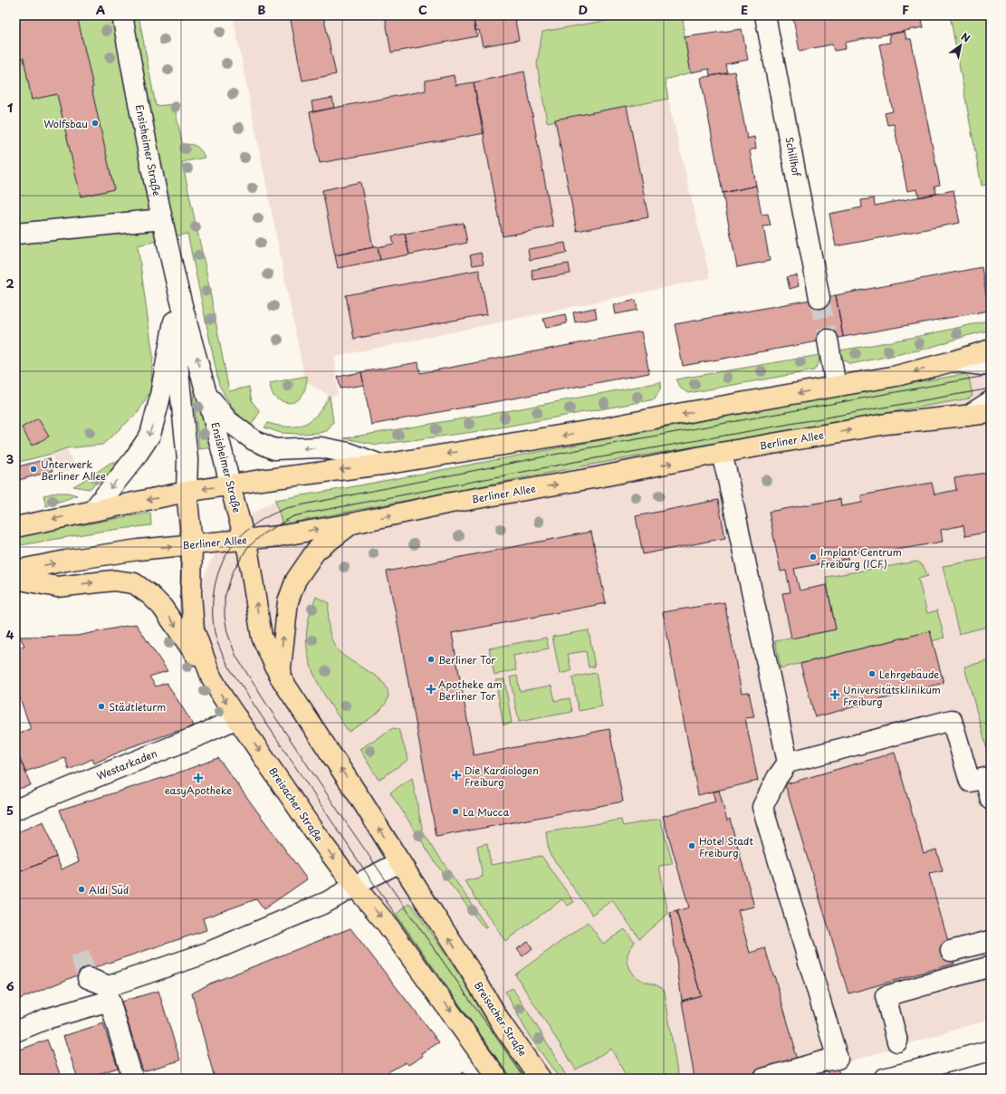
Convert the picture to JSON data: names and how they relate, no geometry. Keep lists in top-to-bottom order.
{
  "streets": {
    "main road": ["Ensisheimer Straße", "Berliner Allee", "Breisacher Straße"],
    "street": ["Schillhof", "Westarkaden"]
  },
  "crossings": [
    ["Ensisheimer Straße", "Berliner Allee"],
    ["Ensisheimer Straße", "Breisacher Straße"],
    ["Berliner Allee", "Breisacher Straße"],
    ["Westarkaden", "Breisacher Straße"]
  ],
  "places": {
    "other": [
      "Wolfsbau",
      "Unterwerk Berliner Allee",
      "Implant Centrum Freiburg (ICF)",
      "Berliner Tor",
      "Lehrgebäude",
      "Städtleturm",
      "La Mucca",
      "Hotel Stadt Freiburg",
      "Aldi Süd"
    ],
    "health": [
      "Apotheke am Berliner Tor",
      "Universitätsklinikum Freiburg",
      "Die Kardiologen Freiburg",
      "easyApotheke"
    ]
  },
  "north": "top right",
  "grid": {
    "columns": [
      "A",
      "B",
      "C",
      "D",
      "E",
      "F"
    ],
    "rows": [
      "1",
      "2",
      "3",
      "4",
      "5",
      "6"
    ]
  }
}
